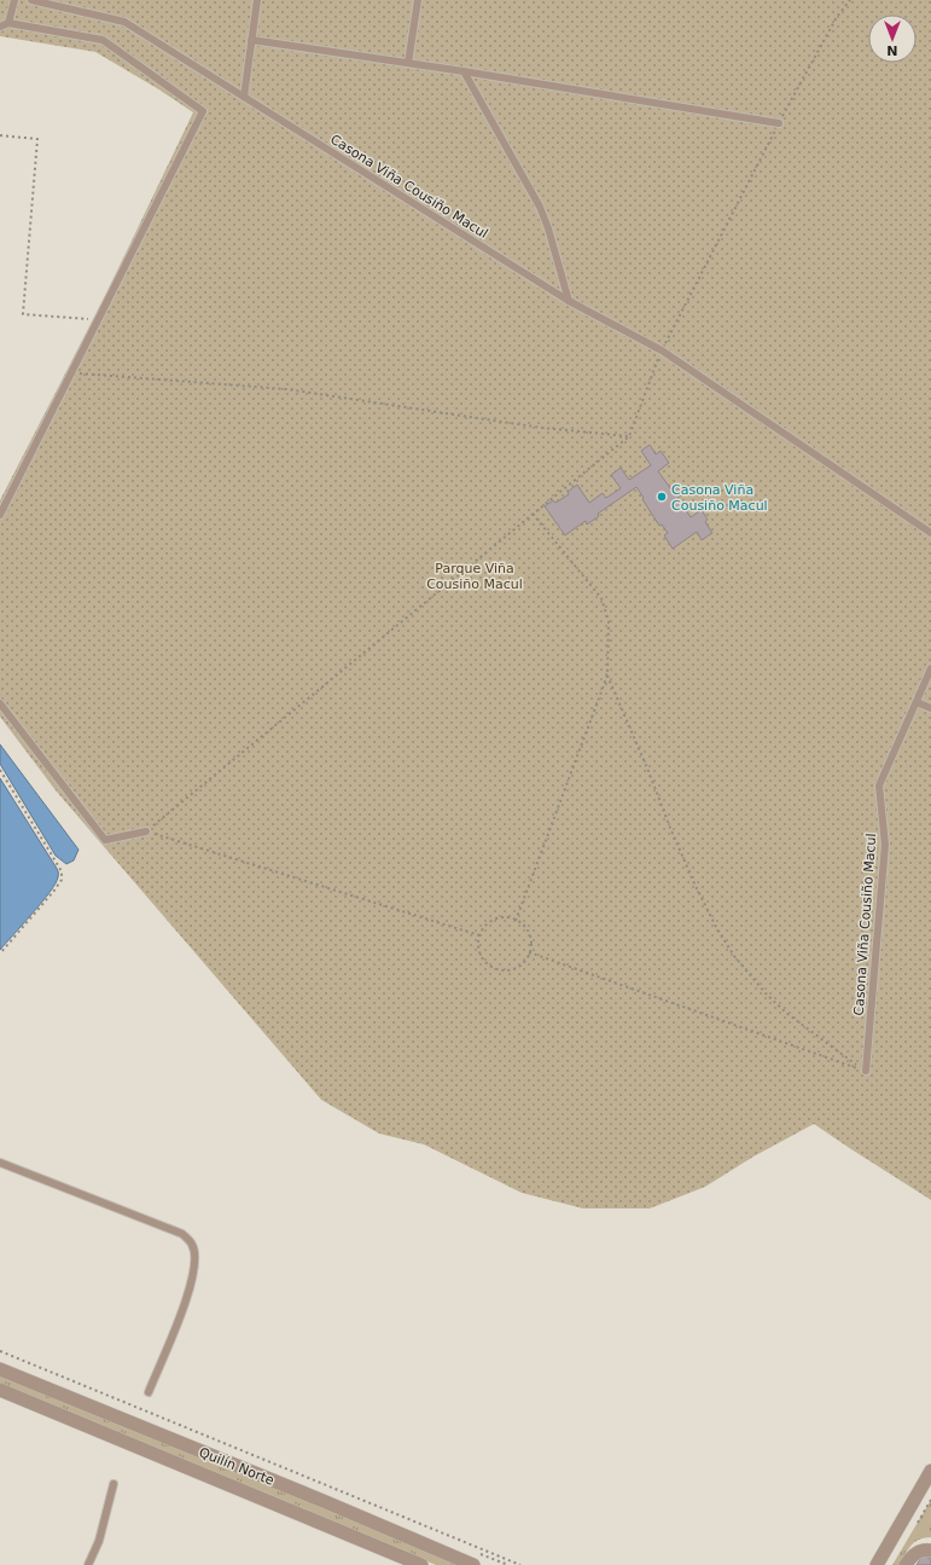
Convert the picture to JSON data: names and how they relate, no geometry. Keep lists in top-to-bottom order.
{
  "streets": {
    "street": ["Quilín Norte"],
    "lane": ["Casona Viña Cousiño Macul"]
  },
  "parks": ["Parque Viña Cousiño Macul"],
  "places": ["Casona Viña Cousiño Macul"],
  "north": "bottom"
}
